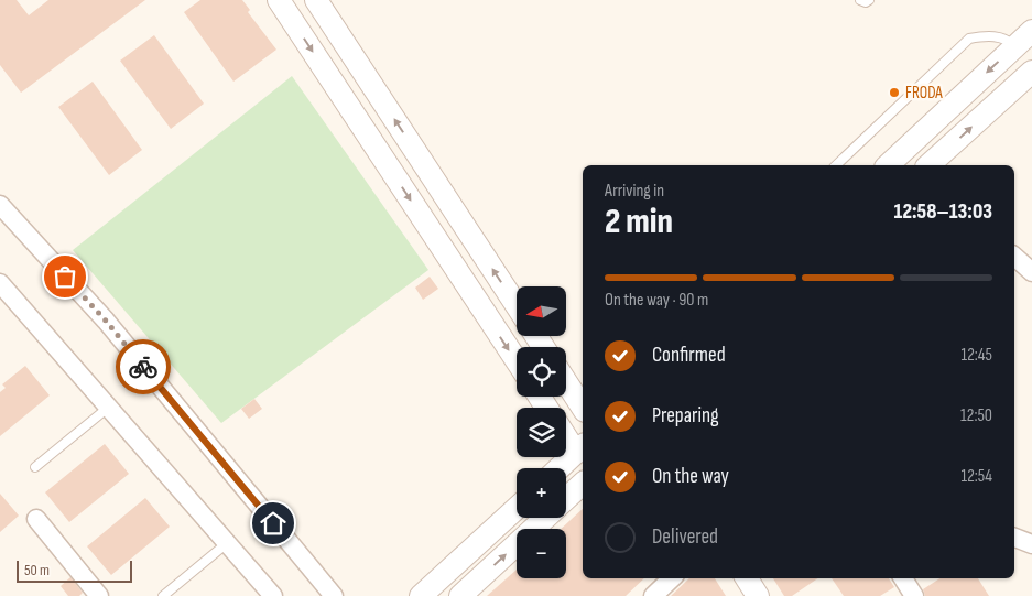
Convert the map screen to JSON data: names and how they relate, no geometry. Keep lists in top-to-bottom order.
{
  "places": ["FRODA"],
  "scale_bar": "50 m",
  "north": "left",
  "page": {
    "heading": ["2 min", "Arriving in", "12:58–13:03"],
    "bar": "On the way · 90 m",
    "map_buttons": ["+", "−"],
    "list": [
      ["Confirmed", "12:45"],
      ["Preparing", "12:50"],
      ["On the way", "12:54"],
      "Delivered"
    ],
    "scale": "50 m"
  }
}
